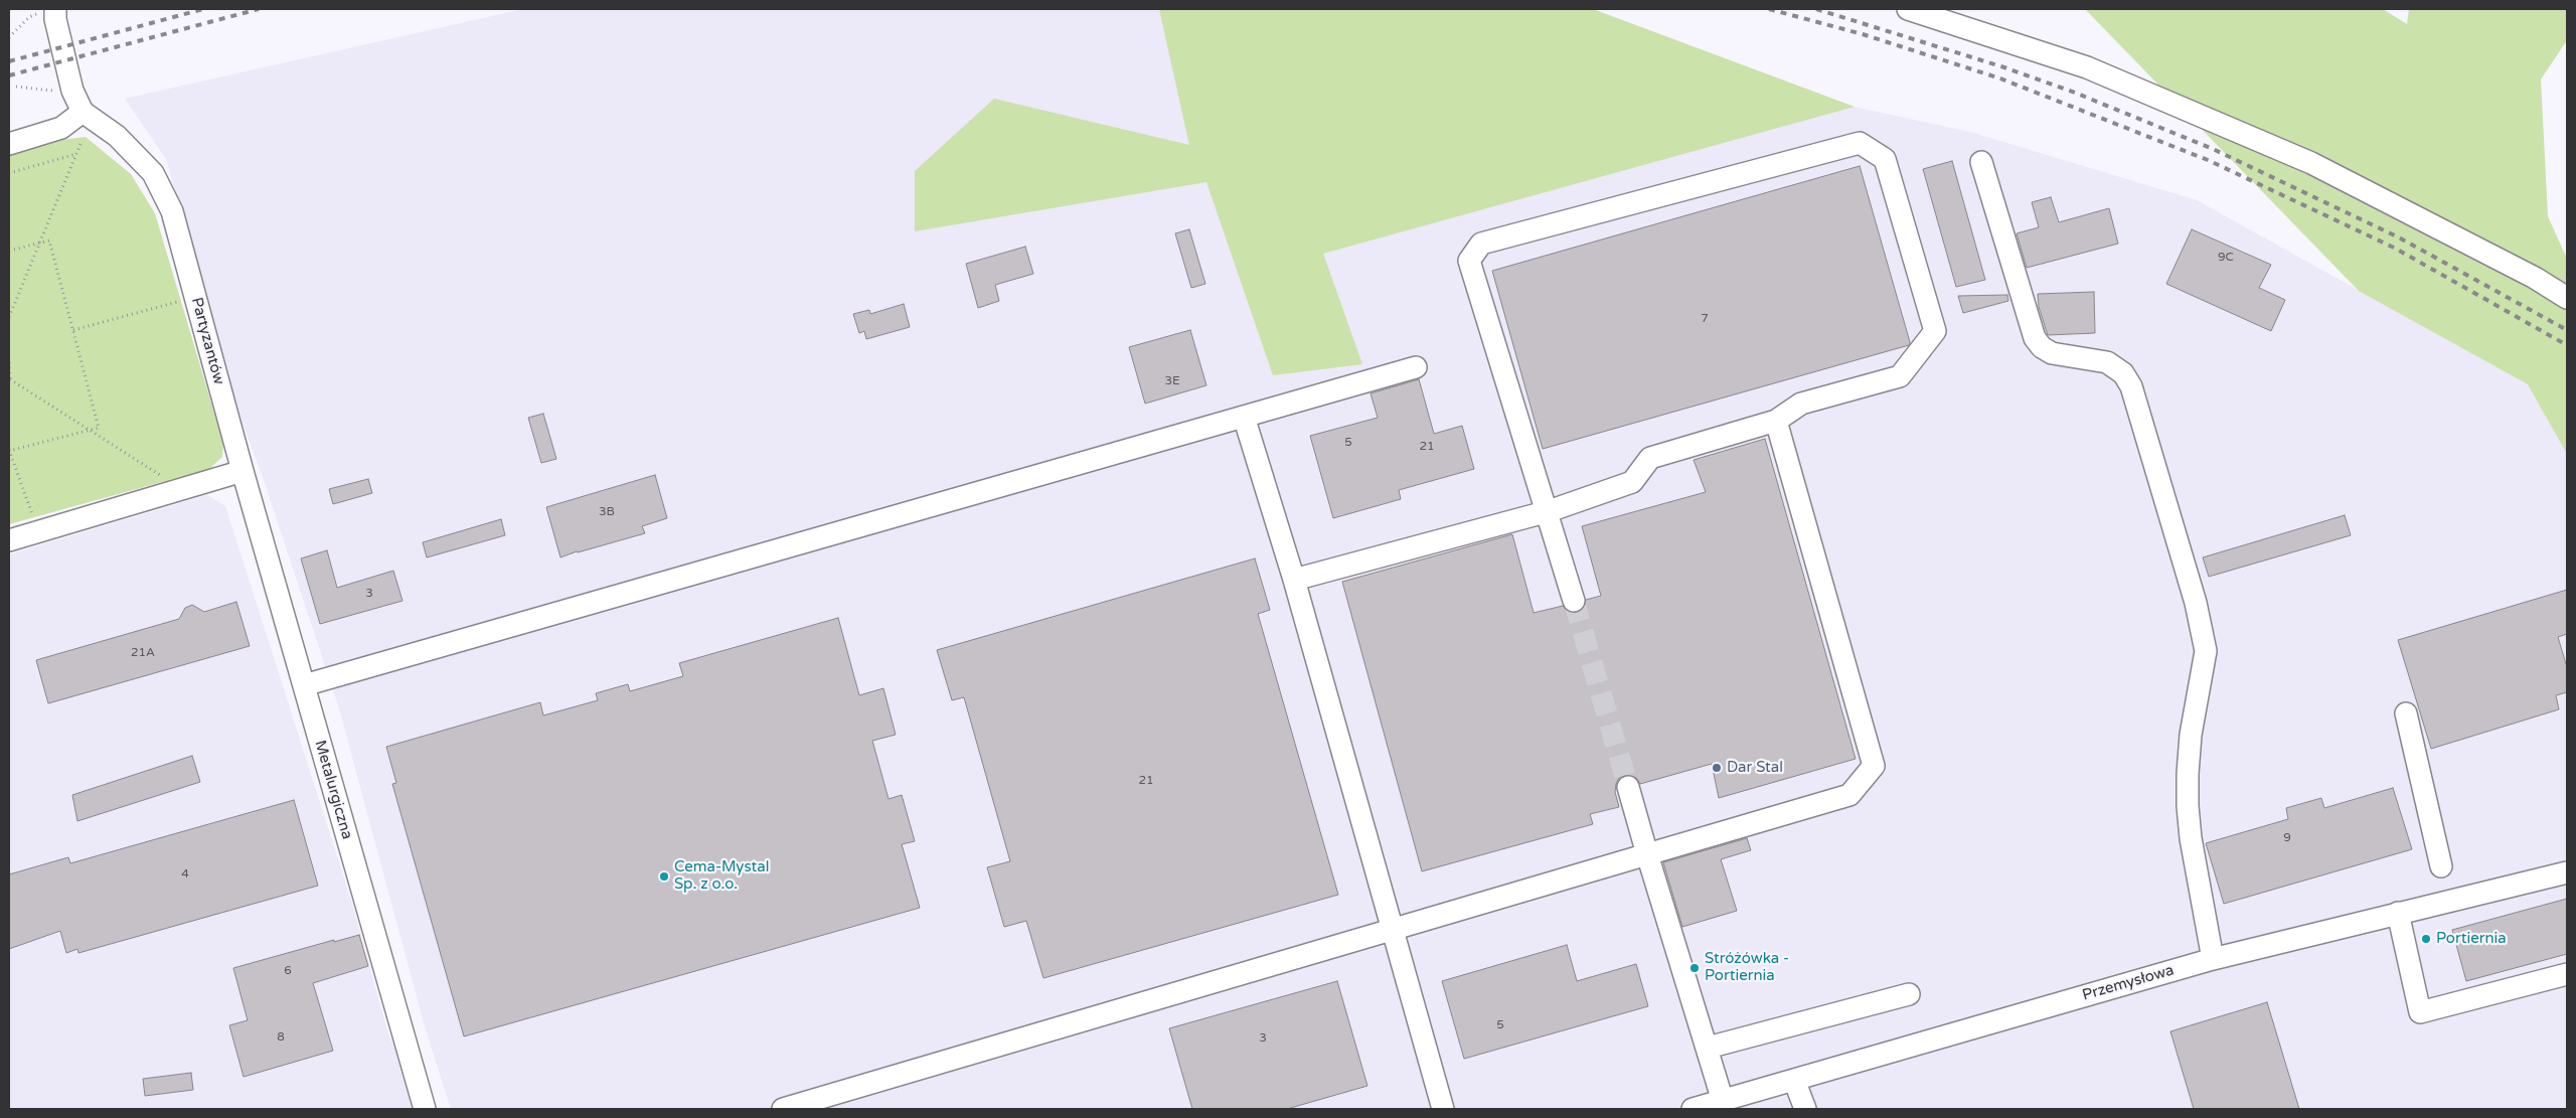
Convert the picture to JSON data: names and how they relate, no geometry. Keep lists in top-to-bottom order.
{
  "streets": {
    "street": ["Partyzantów", "Metalurgiczna", "Przemysłowa"]
  },
  "crossings": [
    ["Partyzantów", "Metalurgiczna"]
  ],
  "places": [
    "Dar Stal",
    "Cema-Mystal Sp. z o.o.",
    "Portiernia",
    "Stróżówka - Portiernia"
  ],
  "house_numbers": [
    "9C",
    "7",
    "3E",
    "5",
    "21",
    "3B",
    "3",
    "21A",
    "21",
    "9",
    "4",
    "6",
    "5",
    "8",
    "3"
  ]
}
